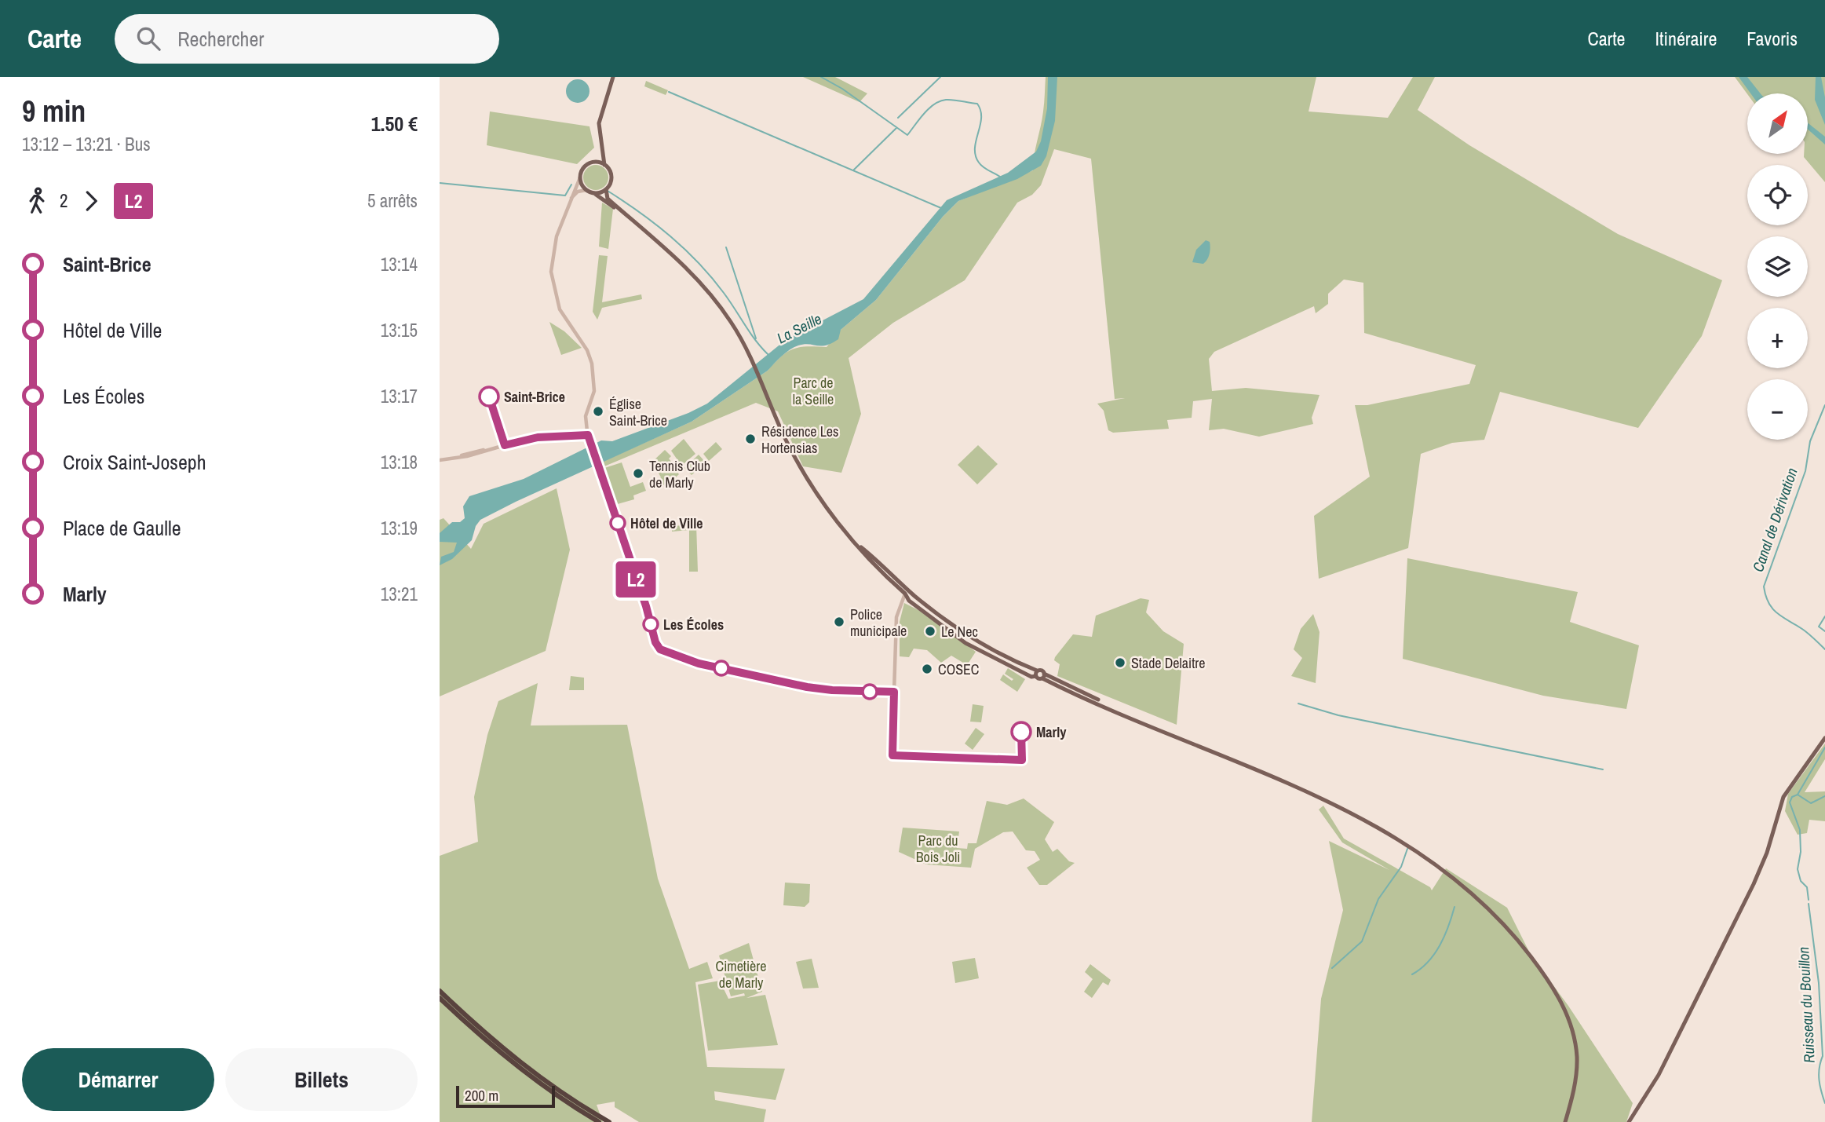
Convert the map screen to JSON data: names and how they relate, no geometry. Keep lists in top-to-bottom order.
{
  "water": ["La Seille", "Canal de Dérivation", "Ruisseau du Bouillon"],
  "parks": ["Parc de la Seille", "Parc du Bois Joli", "Cimetière de Marly"],
  "places": [
    "Saint-Brice",
    "Église Saint-Brice",
    "Résidence Les Hortensias",
    "Tennis Club de Marly",
    "Hôtel de Ville",
    "Police municipale",
    "Les Écoles",
    "Le Nec",
    "Stade Delaitre",
    "COSEC",
    "Marly"
  ],
  "lines": ["bus line L2"],
  "scale_bar": "200 m",
  "north": "top right",
  "page": {
    "header": "Carte",
    "search": "Rechercher",
    "nav": ["Carte", "Itinéraire", "Favoris"],
    "heading": ["9 min", "13:12 – 13:21 · Bus", "1.50 €"],
    "on_map": "L2",
    "map_buttons": ["+", "−"],
    "legs": ["2", "L2", "5 arrêts"],
    "list": [
      {
        "name": "Saint-Brice",
        "value": "13:14"
      },
      {
        "name": "Hôtel de Ville",
        "value": "13:15"
      },
      {
        "name": "Les Écoles",
        "value": "13:17"
      },
      {
        "name": "Croix Saint-Joseph",
        "value": "13:18"
      },
      {
        "name": "Place de Gaulle",
        "value": "13:19"
      },
      {
        "name": "Marly",
        "value": "13:21"
      }
    ],
    "buttons": ["Démarrer", "Billets"],
    "scale": "200 m"
  }
}
